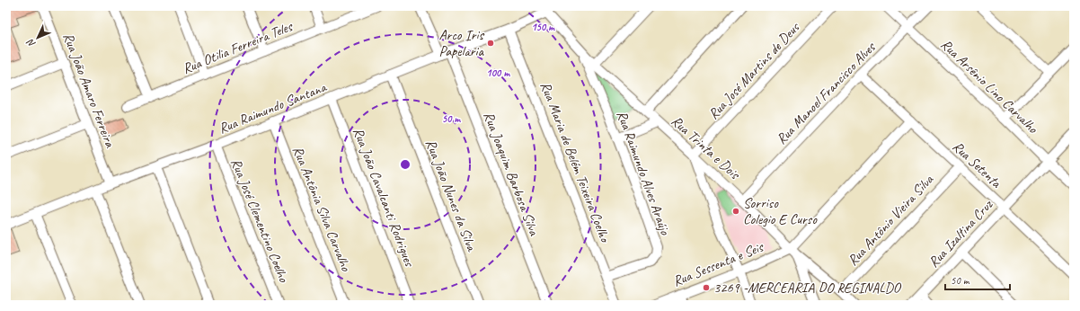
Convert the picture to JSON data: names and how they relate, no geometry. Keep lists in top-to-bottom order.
{
  "streets": {
    "street": [
      "Rua Otilia Ferreira Teles",
      "Rua José Martins de Deus",
      "Rua Arsênio Lino Carvalho",
      "Rua João Amaro Ferreira",
      "Rua Manoel Francisco Alves",
      "Rua Raimundo Santana",
      "Rua Trinta e Dois",
      "Rua Maria de Belém Teixeira Coelho",
      "Rua Setenta",
      "Rua Raimundo Alves Araújo",
      "Rua Joaquim Barbosa Silva",
      "Rua João Nunes da Silva",
      "Rua João Cavalcanti Rodrigues",
      "Rua Antônia Silva Carvalho",
      "Rua José Clementino Coelho",
      "Rua Antônio Vieira Silva",
      "Rua Izaltina Cruz",
      "Rua Sessenta e Seis"
    ]
  },
  "crossings": [
    ["Rua José Martins de Deus", "Rua Trinta e Dois"],
    ["Rua Arsênio Lino Carvalho", "Rua Manoel Francisco Alves"],
    ["Rua Arsênio Lino Carvalho", "Rua Izaltina Cruz"],
    ["Rua João Amaro Ferreira", "Rua Raimundo Santana"],
    ["Rua Manoel Francisco Alves", "Rua Trinta e Dois"],
    ["Rua Manoel Francisco Alves", "Rua Setenta"],
    ["Rua Raimundo Santana", "Rua Trinta e Dois"],
    ["Rua Raimundo Santana", "Rua Maria de Belém Teixeira Coelho"],
    ["Rua Raimundo Santana", "Rua Joaquim Barbosa Silva"],
    ["Rua Raimundo Santana", "Rua João Nunes da Silva"],
    ["Rua Raimundo Santana", "Rua João Cavalcanti Rodrigues"],
    ["Rua Raimundo Santana", "Rua Antônia Silva Carvalho"],
    ["Rua Raimundo Santana", "Rua José Clementino Coelho"],
    ["Rua Trinta e Dois", "Rua Raimundo Alves Araújo"],
    ["Rua Trinta e Dois", "Rua Antônio Vieira Silva"],
    ["Rua Trinta e Dois", "Rua Sessenta e Seis"],
    ["Rua Maria de Belém Teixeira Coelho", "Rua Raimundo Alves Araújo"],
    ["Rua Setenta", "Rua Antônio Vieira Silva"],
    ["Rua Setenta", "Rua Izaltina Cruz"]
  ],
  "places": ["Arco Iris Papelaria", "Sorriso Colegio E Curso", "3269 -MERCEARIA DO REGINALDO"],
  "scale_bar": "50 m",
  "north": "bottom left",
  "rings": ["150 m", "100 m", "50 m"]
}
